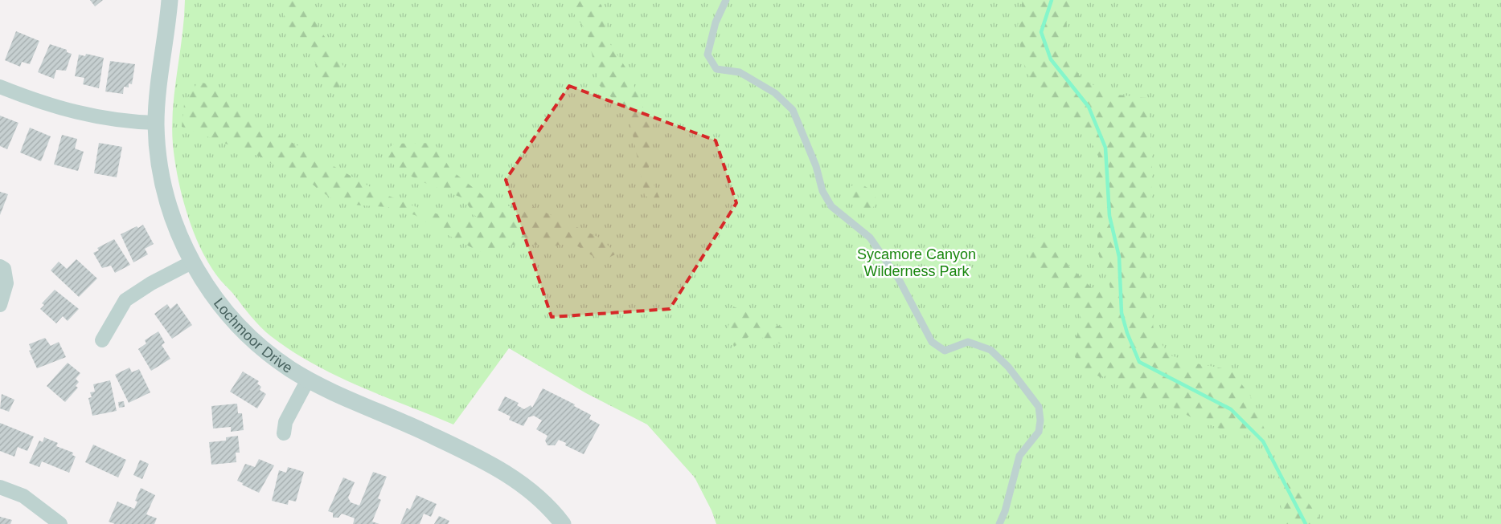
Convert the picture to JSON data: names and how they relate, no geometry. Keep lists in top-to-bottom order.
{
  "streets": {
    "street": ["Lochmoor Drive"]
  },
  "parks": ["Sycamore Canyon Wilderness Park"]
}
